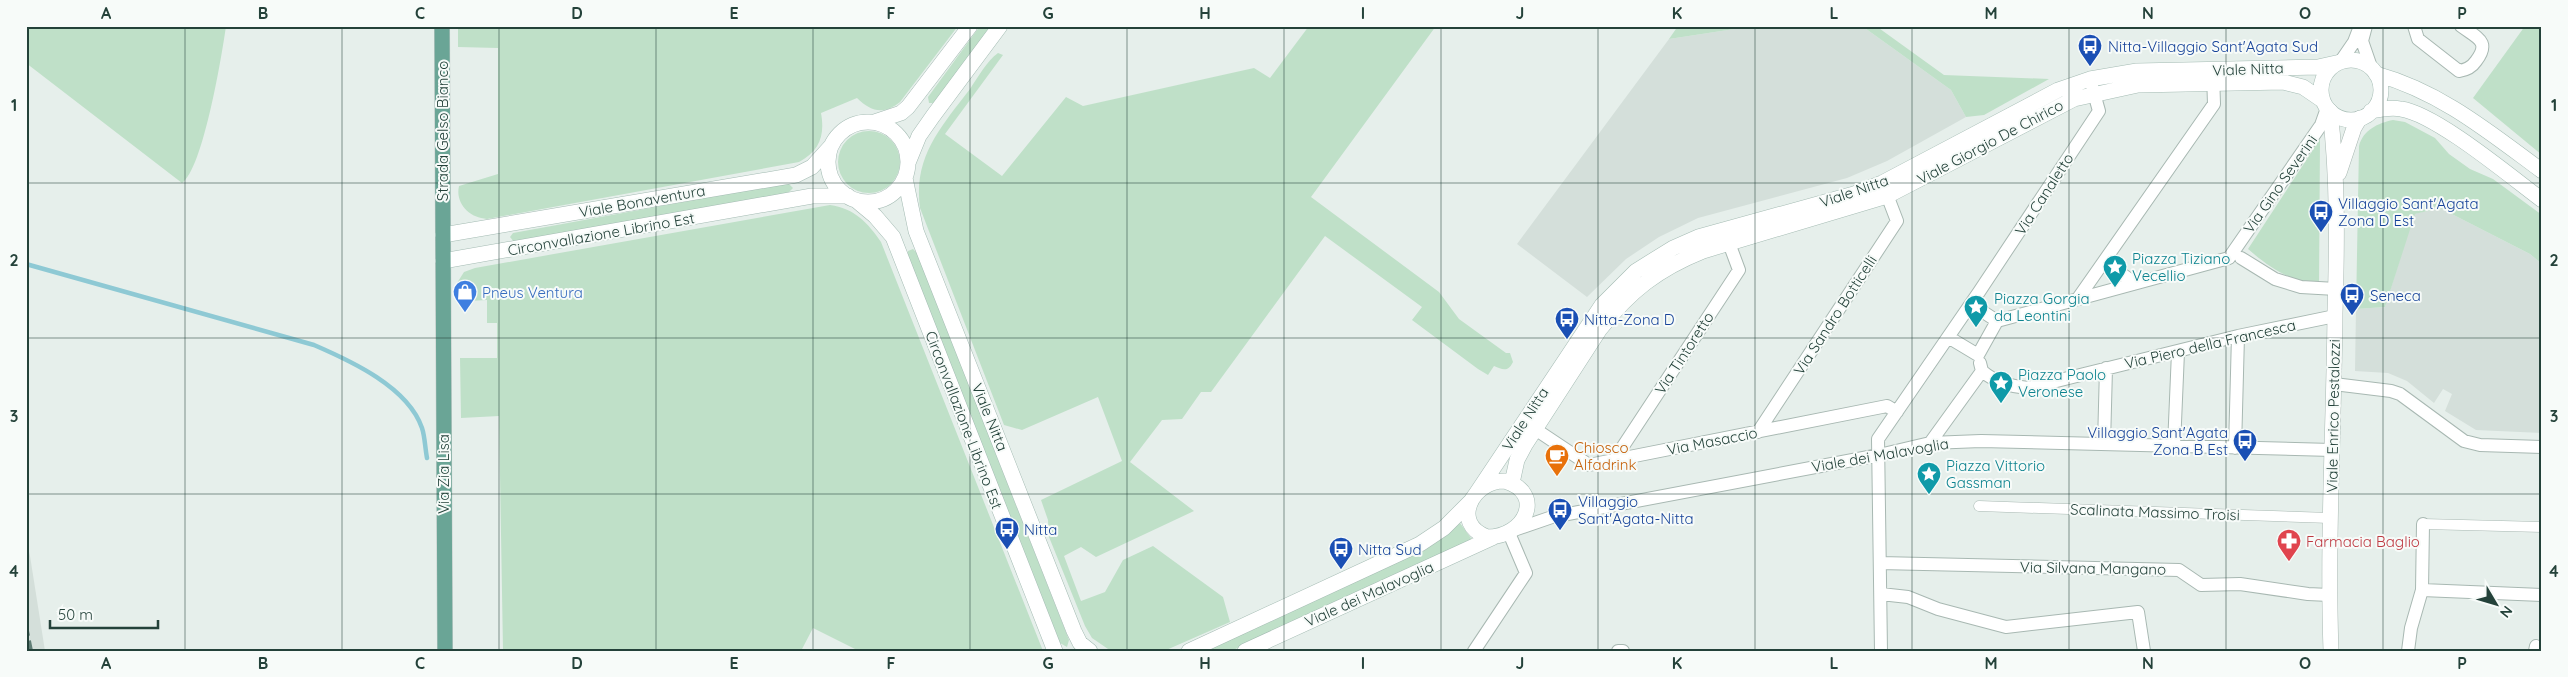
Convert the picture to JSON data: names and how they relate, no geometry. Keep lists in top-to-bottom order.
{
  "streets": {
    "main road": [
      "Viale Nitta",
      "Strada Gelso Bianco",
      "Viale Bonaventura",
      "Circonvallazione Librino Est",
      "Viale Enrico Pestalozzi",
      "Viale dei Malavoglia",
      "Via Zia Lisa"
    ],
    "street": [
      "Via Gino Severini",
      "Via Canaletto",
      "Via Sandro Botticelli",
      "Via Piero della Francesca",
      "Via Tintoretto",
      "Via Masaccio",
      "Scalinata Massimo Troisi",
      "Via Silvana Mangano"
    ]
  },
  "crossings": [
    ["Viale Nitta", "Via Gino Severini"],
    ["Viale Nitta", "Via Canaletto"],
    ["Viale Nitta", "Viale Bonaventura"],
    ["Viale Nitta", "Circonvallazione Librino Est"],
    ["Viale Nitta", "Via Sandro Botticelli"],
    ["Viale Nitta", "Via Tintoretto"],
    ["Viale Nitta", "Viale dei Malavoglia"],
    ["Strada Gelso Bianco", "Viale Bonaventura"],
    ["Strada Gelso Bianco", "Circonvallazione Librino Est"],
    ["Strada Gelso Bianco", "Via Zia Lisa"],
    ["Via Canaletto", "Via Masaccio"],
    ["Viale Bonaventura", "Circonvallazione Librino Est"],
    ["Circonvallazione Librino Est", "Via Zia Lisa"],
    ["Via Sandro Botticelli", "Via Masaccio"],
    ["Via Piero della Francesca", "Viale Enrico Pestalozzi"],
    ["Via Tintoretto", "Via Masaccio"],
    ["Viale Enrico Pestalozzi", "Viale dei Malavoglia"],
    ["Viale Enrico Pestalozzi", "Scalinata Massimo Troisi"],
    ["Viale Enrico Pestalozzi", "Via Silvana Mangano"]
  ],
  "places": {
    "bus stop": [
      "Nitta-Villaggio Sant'Agata Sud",
      "Villaggio Sant'Agata Zona D Est",
      "Seneca",
      "Nitta-Zona D",
      "Villaggio Sant'Agata Zona B Est",
      "Villaggio Sant'Agata-Nitta",
      "Nitta",
      "Nitta Sud"
    ],
    "place": [
      "Piazza Tiziano Vecellio",
      "Piazza Gorgia da Leontini",
      "Piazza Paolo Veronese",
      "Piazza Vittorio Gassman"
    ],
    "shop": ["Pneus Ventura"],
    "cafe": ["Chiosco Alfadrink"],
    "pharmacy": ["Farmacia Baglio"]
  },
  "scale_bar": "50 m",
  "north": "bottom right",
  "grid": {
    "columns": [
      "A",
      "B",
      "C",
      "D",
      "E",
      "F",
      "G",
      "H",
      "I",
      "J",
      "K",
      "L",
      "M",
      "N",
      "O",
      "P"
    ],
    "rows": [
      "1",
      "2",
      "3",
      "4"
    ]
  }
}
